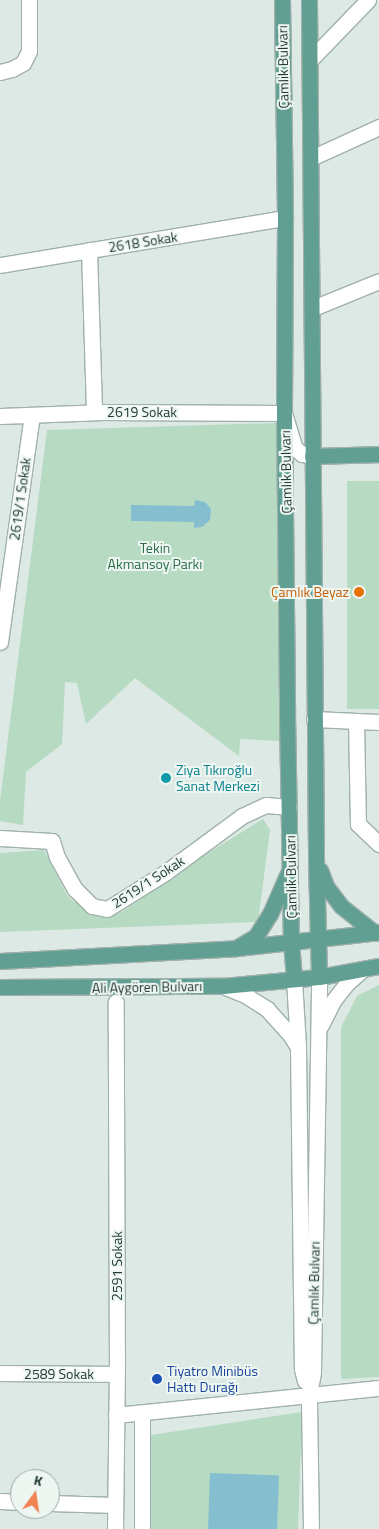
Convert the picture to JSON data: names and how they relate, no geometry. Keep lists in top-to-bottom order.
{
  "streets": {
    "main road": ["Çamlık Bulvarı", "Ali Aygören Bulvarı"],
    "street": [
      "2618 Sokak",
      "2619 Sokak",
      "2619/1 Sokak",
      "2591 Sokak",
      "2589 Sokak"
    ]
  },
  "crossings": [
    ["Çamlık Bulvarı", "2618 Sokak"],
    ["Çamlık Bulvarı", "2619 Sokak"],
    ["Çamlık Bulvarı", "2619/1 Sokak"],
    ["Çamlık Bulvarı", "Ali Aygören Bulvarı"],
    ["2619 Sokak", "2619/1 Sokak"],
    ["2591 Sokak", "2589 Sokak"]
  ],
  "parks": ["Tekin Akmansoy Parkı"],
  "places": ["Çamlık Beyaz", "Ziya Tıkıroğlu Sanat Merkezi", "Tiyatro Minibüs Hattı Durağı"],
  "north": "top"
}
